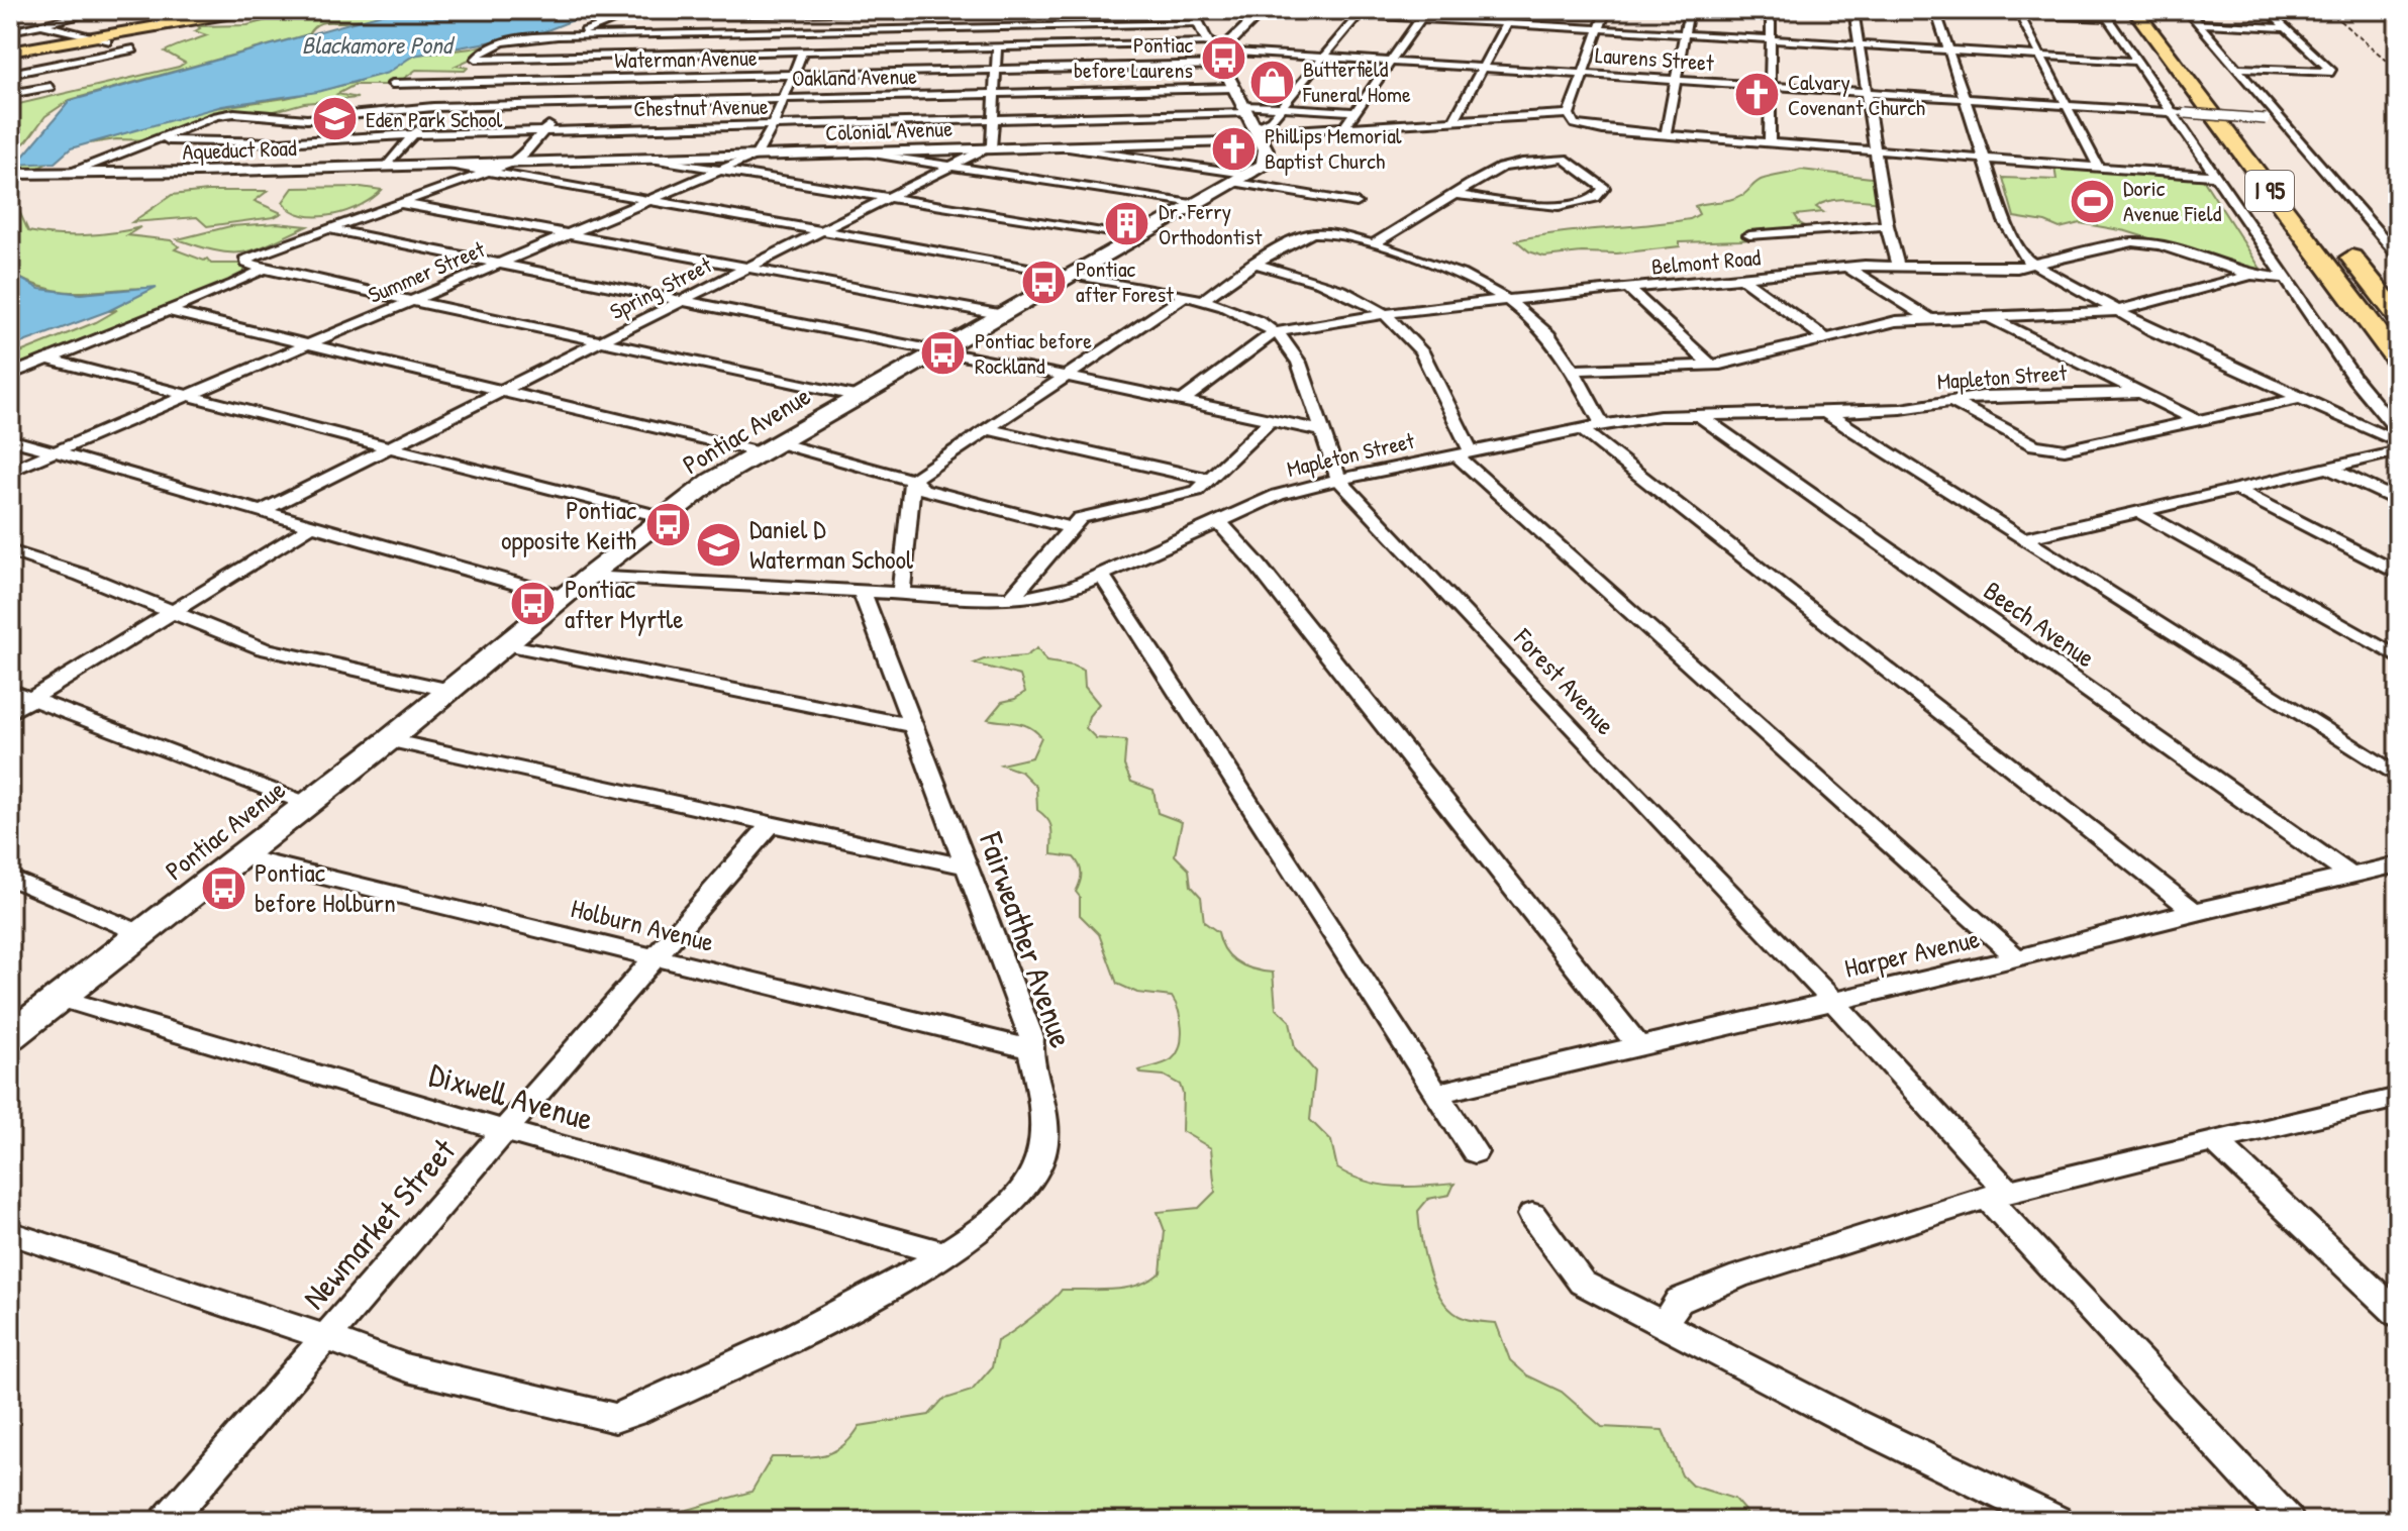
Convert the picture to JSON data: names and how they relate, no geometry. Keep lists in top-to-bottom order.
{
  "streets": {
    "highway": ["I 95"],
    "main road": ["Pontiac Avenue"],
    "street": [
      "Waterman Avenue",
      "Laurens Street",
      "Oakland Avenue",
      "Chestnut Avenue",
      "Colonial Avenue",
      "Aqueduct Road",
      "Belmont Road",
      "Summer Street",
      "Spring Street",
      "Mapleton Street",
      "Beech Avenue",
      "Forest Avenue",
      "Holburn Avenue",
      "Fairweather Avenue",
      "Harper Avenue",
      "Dixwell Avenue",
      "Newmarket Street"
    ]
  },
  "crossings": [
    ["Waterman Avenue", "Laurens Street"],
    ["Waterman Avenue", "Oakland Avenue"],
    ["Oakland Avenue", "Chestnut Avenue"],
    ["Oakland Avenue", "Colonial Avenue"],
    ["Chestnut Avenue", "Colonial Avenue"],
    ["Colonial Avenue", "Aqueduct Road"],
    ["Colonial Avenue", "Summer Street"],
    ["Colonial Avenue", "Spring Street"],
    ["Aqueduct Road", "Forest Avenue"],
    ["Belmont Road", "Forest Avenue"],
    ["Summer Street", "Forest Avenue"],
    ["Spring Street", "Forest Avenue"],
    ["Mapleton Street", "Pontiac Avenue"],
    ["Mapleton Street", "Beech Avenue"],
    ["Mapleton Street", "Forest Avenue"],
    ["Mapleton Street", "Fairweather Avenue"],
    ["Pontiac Avenue", "Forest Avenue"],
    ["Pontiac Avenue", "Holburn Avenue"],
    ["Pontiac Avenue", "Dixwell Avenue"],
    ["Beech Avenue", "Harper Avenue"],
    ["Forest Avenue", "Harper Avenue"],
    ["Holburn Avenue", "Fairweather Avenue"],
    ["Holburn Avenue", "Newmarket Street"],
    ["Fairweather Avenue", "Dixwell Avenue"],
    ["Fairweather Avenue", "Newmarket Street"],
    ["Dixwell Avenue", "Newmarket Street"]
  ],
  "water": ["Blackamore Pond"],
  "places": {
    "bus stop": [
      "Pontiac before Laurens",
      "Pontiac after Forest",
      "Pontiac before Rockland",
      "Pontiac opposite Keith",
      "Pontiac after Myrtle",
      "Pontiac before Holburn"
    ],
    "shop": ["Butterfield Funeral Home"],
    "church": ["Calvary Covenant Church", "Phillips Memorial Baptist Church"],
    "school or university": ["Eden Park School", "Daniel D Waterman School"],
    "sports": ["Doric Avenue Field"],
    "building": ["Dr. Ferry Orthodontist"]
  }
}
